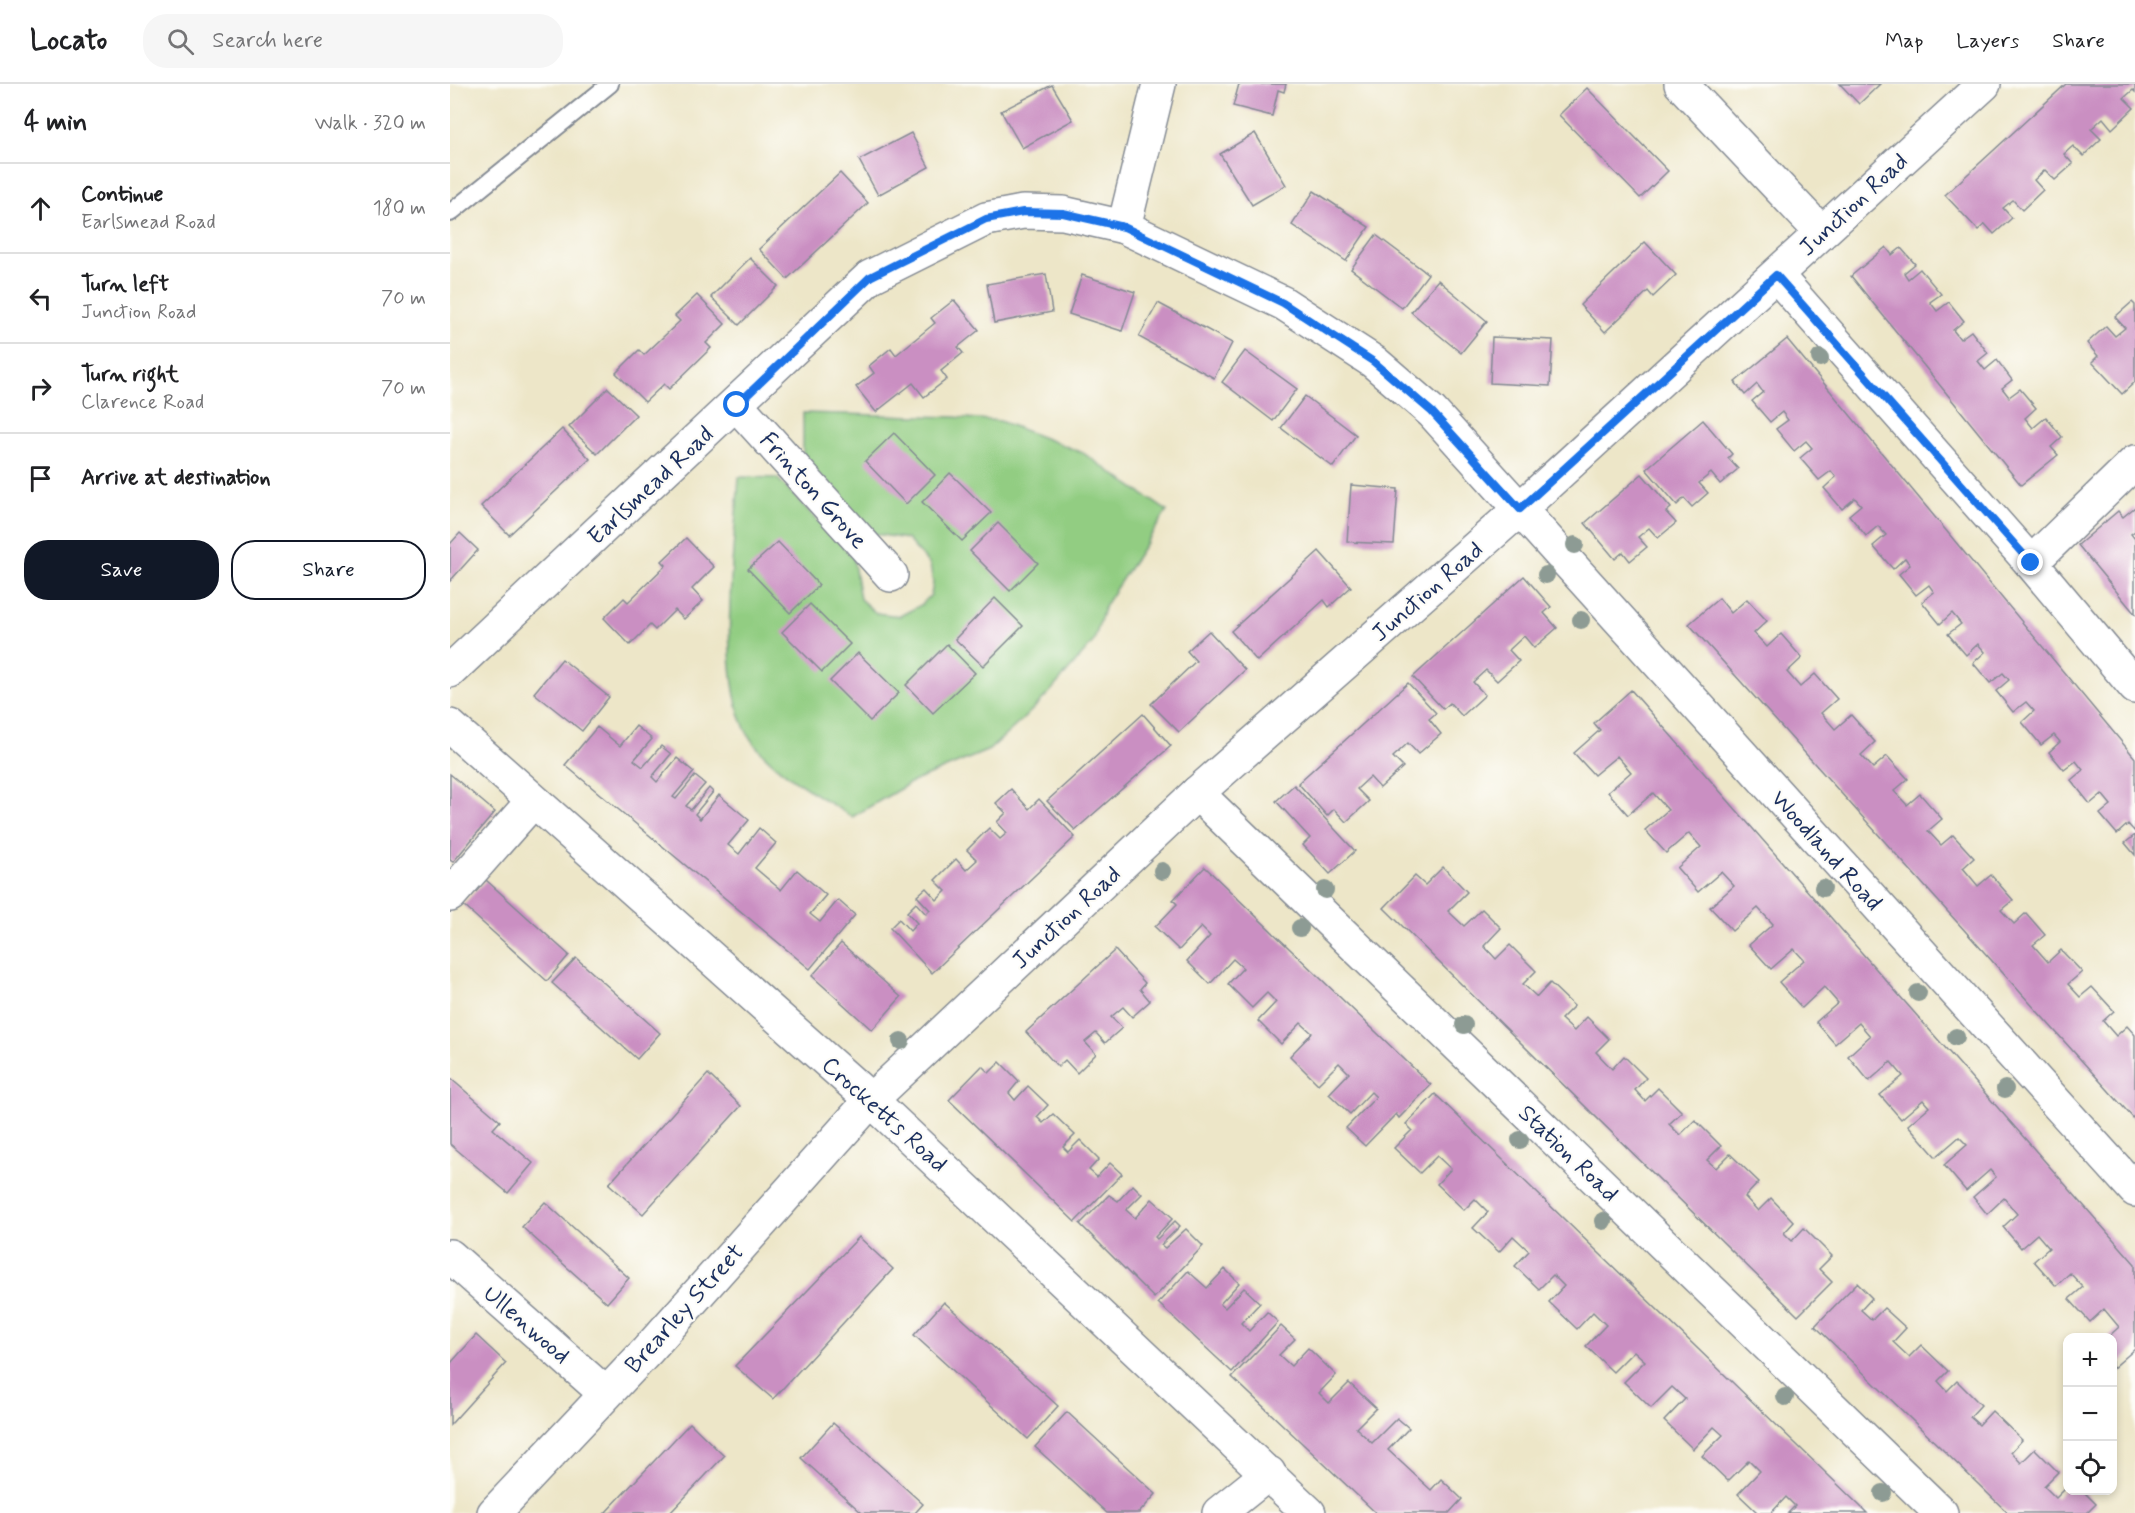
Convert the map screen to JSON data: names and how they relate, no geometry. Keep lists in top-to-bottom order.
{
  "streets": {
    "street": [
      "Junction Road",
      "Earlsmead Road",
      "Frinton Grove",
      "Woodland Road",
      "Crocketts Road",
      "Station Road",
      "Brearley Street",
      "Ullenwood"
    ]
  },
  "crossings": [
    ["Junction Road", "Earlsmead Road"],
    ["Junction Road", "Woodland Road"],
    ["Junction Road", "Crocketts Road"],
    ["Junction Road", "Station Road"],
    ["Junction Road", "Brearley Street"],
    ["Earlsmead Road", "Frinton Grove"],
    ["Earlsmead Road", "Woodland Road"],
    ["Crocketts Road", "Brearley Street"],
    ["Brearley Street", "Ullenwood"]
  ],
  "page": {
    "header": "Locato",
    "search": "Search here",
    "nav": ["Map", "Layers", "Share"],
    "heading": ["4 min", "Walk · 320 m"],
    "list": [
      ["Continue", "Earlsmead Road", "180 m"],
      ["Turn left", "Junction Road", "70 m"],
      ["Turn right", "Clarence Road", "70 m"],
      "Arrive at destination"
    ],
    "buttons": ["Save", "Share"],
    "map_buttons": ["+", "−"]
  }
}
